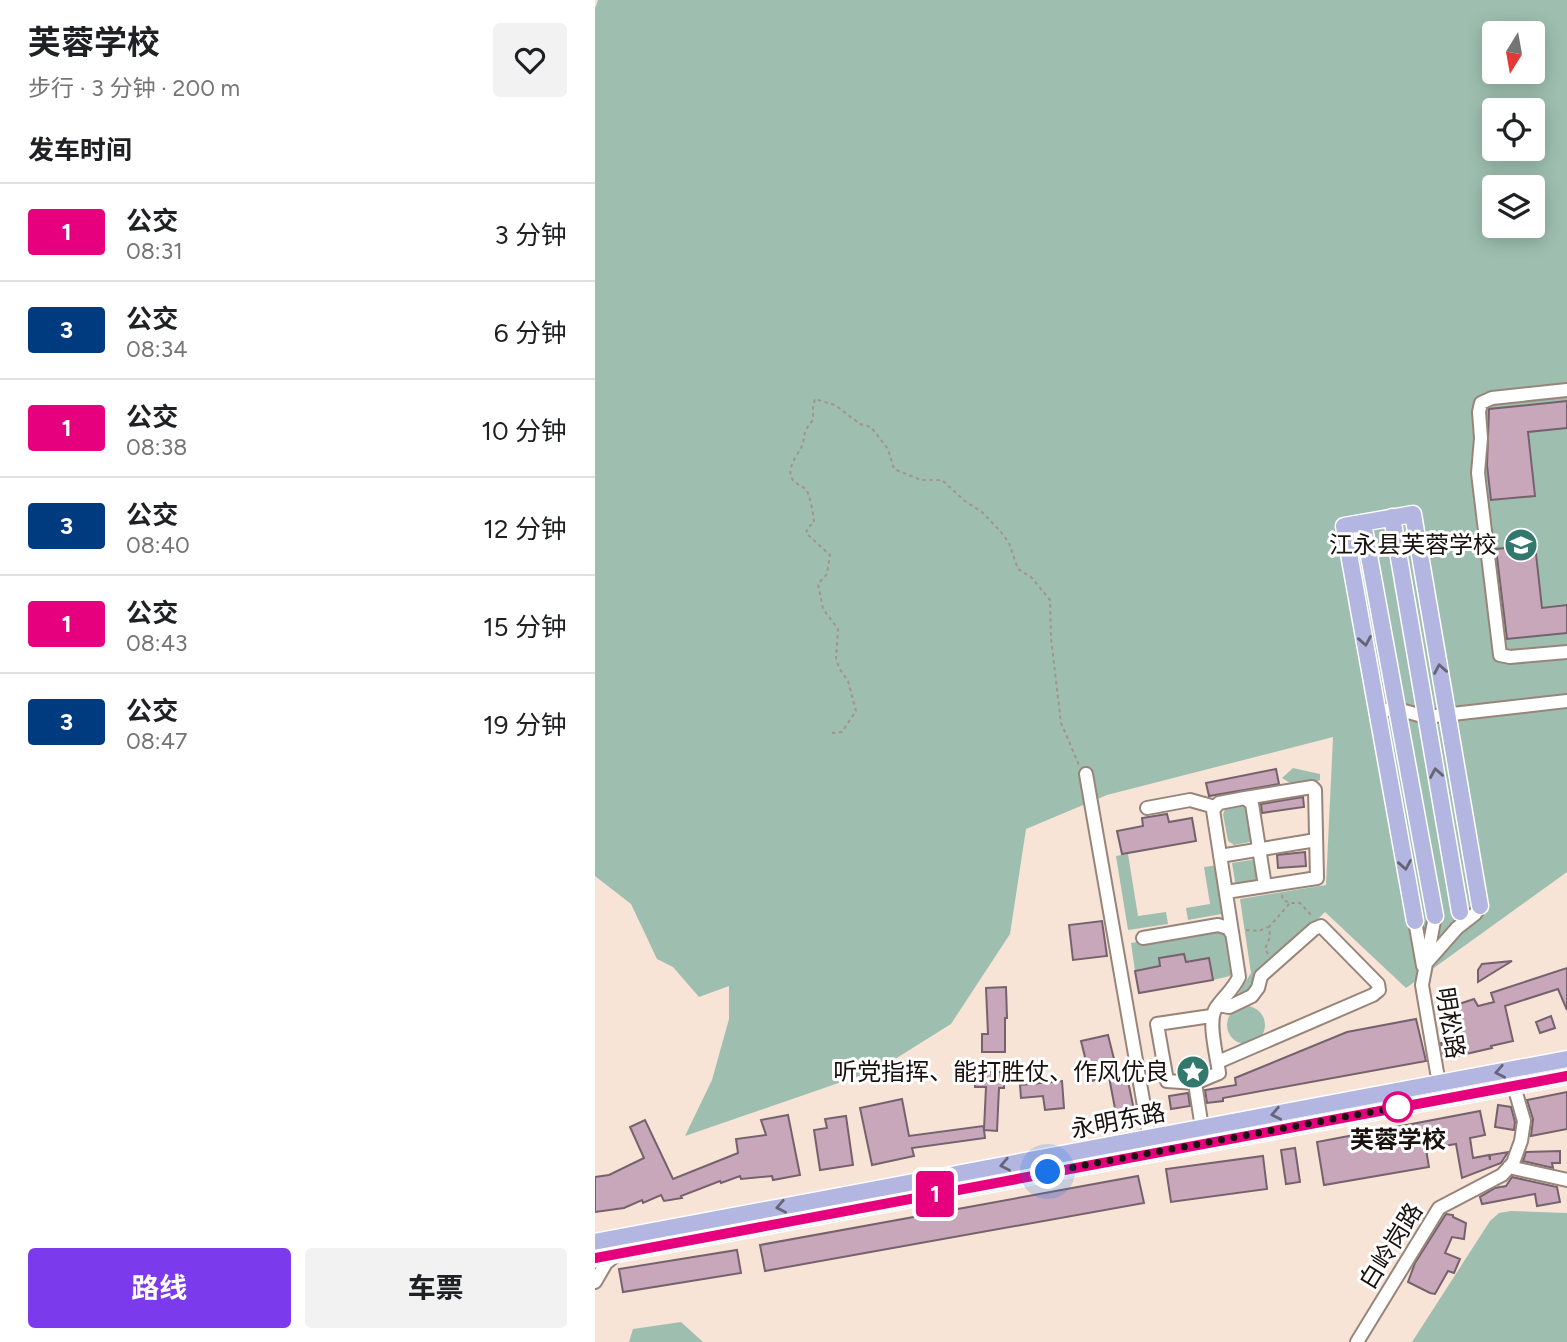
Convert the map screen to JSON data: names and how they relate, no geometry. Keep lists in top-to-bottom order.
{
  "streets": {
    "main road": ["永明东路"],
    "street": ["明松路", "白岭岗路"]
  },
  "crossings": [
    ["明松路", "永明东路"]
  ],
  "places": {
    "school or university": ["江永县芙蓉学校"],
    "place": ["听党指挥、能打胜仗、作风优良"],
    "other": ["芙蓉学校"]
  },
  "lines": ["bus line 1"],
  "north": "bottom",
  "page": {
    "heading": [
      ["芙蓉学校", "步行 · 3 分钟 · 200 m"],
      "发车时间"
    ],
    "on_map": "1",
    "list": [
      {
        "mark": "1",
        "name": "公交",
        "note": "08:31",
        "value": "3 分钟"
      },
      {
        "mark": "3",
        "name": "公交",
        "note": "08:34",
        "value": "6 分钟"
      },
      {
        "mark": "1",
        "name": "公交",
        "note": "08:38",
        "value": "10 分钟"
      },
      {
        "mark": "3",
        "name": "公交",
        "note": "08:40",
        "value": "12 分钟"
      },
      {
        "mark": "1",
        "name": "公交",
        "note": "08:43",
        "value": "15 分钟"
      },
      {
        "mark": "3",
        "name": "公交",
        "note": "08:47",
        "value": "19 分钟"
      }
    ],
    "buttons": ["路线", "车票"]
  }
}
